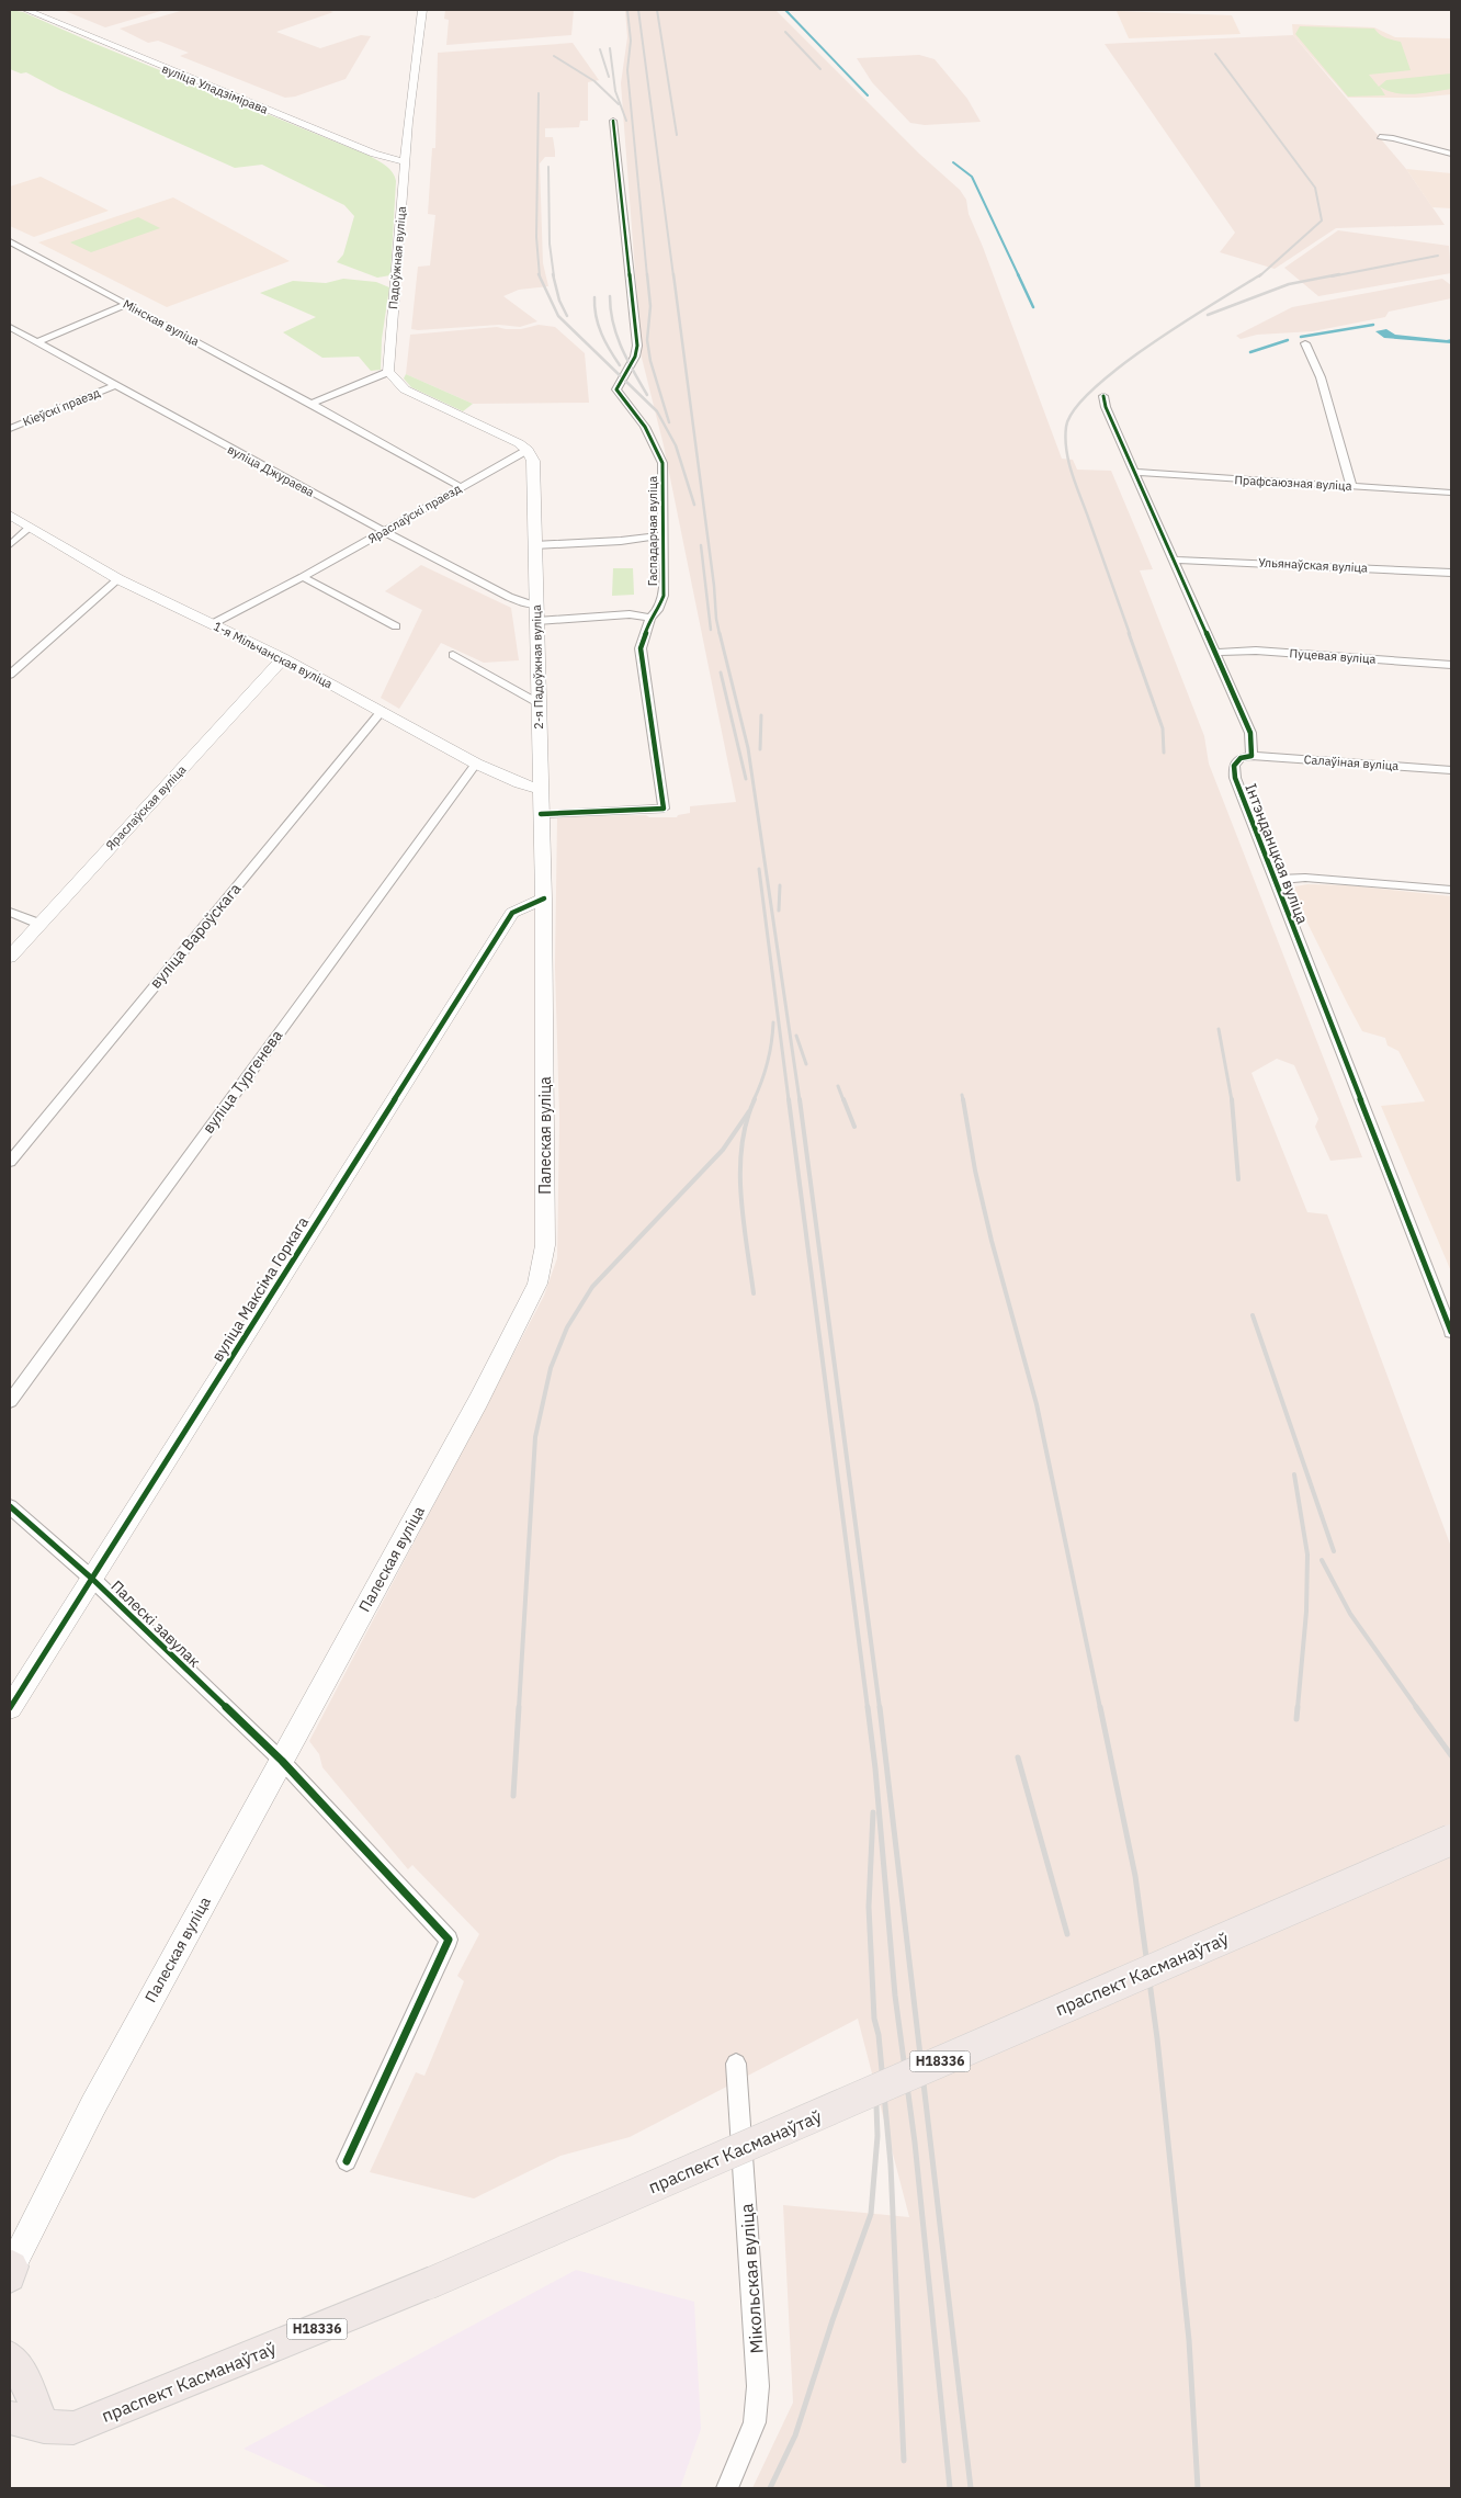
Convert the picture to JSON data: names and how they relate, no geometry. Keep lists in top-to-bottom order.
{
  "streets": {
    "main road": [
      "вуліца Уладзімірава",
      "Падоўжная вуліца",
      "1-я Мільчанская вуліца",
      "2-я Падоўжная вуліца",
      "Яраслаўская вуліца",
      "Палеская вуліца",
      "вуліца Максіма Горкага",
      "праспект Касманаўтаў",
      "Н18336"
    ],
    "street": [
      "Мінская вуліца",
      "Кіеўскі праезд",
      "вуліца Джураева",
      "Прафсаюзная вуліца",
      "Яраслаўскі праезд",
      "Гаспадарчая вуліца",
      "Ульянаўская вуліца",
      "Пуцевая вуліца",
      "Салаўіная вуліца",
      "Інтэнданцкая вуліца",
      "вуліца Вароўскага",
      "вуліца Тургенева",
      "Палескі завулак",
      "Мікольская вуліца"
    ]
  },
  "crossings": [
    ["вуліца Уладзімірава", "Падоўжная вуліца"],
    ["Мінская вуліца", "Яраслаўскі праезд"],
    ["Кіеўскі праезд", "вуліца Джураева"],
    ["вуліца Джураева", "Яраслаўскі праезд"],
    ["вуліца Джураева", "2-я Падоўжная вуліца"],
    ["Яраслаўскі праезд", "1-я Мільчанская вуліца"],
    ["Яраслаўскі праезд", "2-я Падоўжная вуліца"],
    ["Гаспадарчая вуліца", "Палеская вуліца"],
    ["1-я Мільчанская вуліца", "2-я Падоўжная вуліца"],
    ["1-я Мільчанская вуліца", "Яраслаўская вуліца"],
    ["1-я Мільчанская вуліца", "вуліца Вароўскага"],
    ["1-я Мільчанская вуліца", "вуліца Тургенева"],
    ["1-я Мільчанская вуліца", "Палеская вуліца"],
    ["2-я Падоўжная вуліца", "Палеская вуліца"],
    ["Салаўіная вуліца", "Інтэнданцкая вуліца"],
    ["Палеская вуліца", "вуліца Максіма Горкага"],
    ["Палеская вуліца", "Палескі завулак"],
    ["вуліца Максіма Горкага", "Палескі завулак"]
  ]
}
